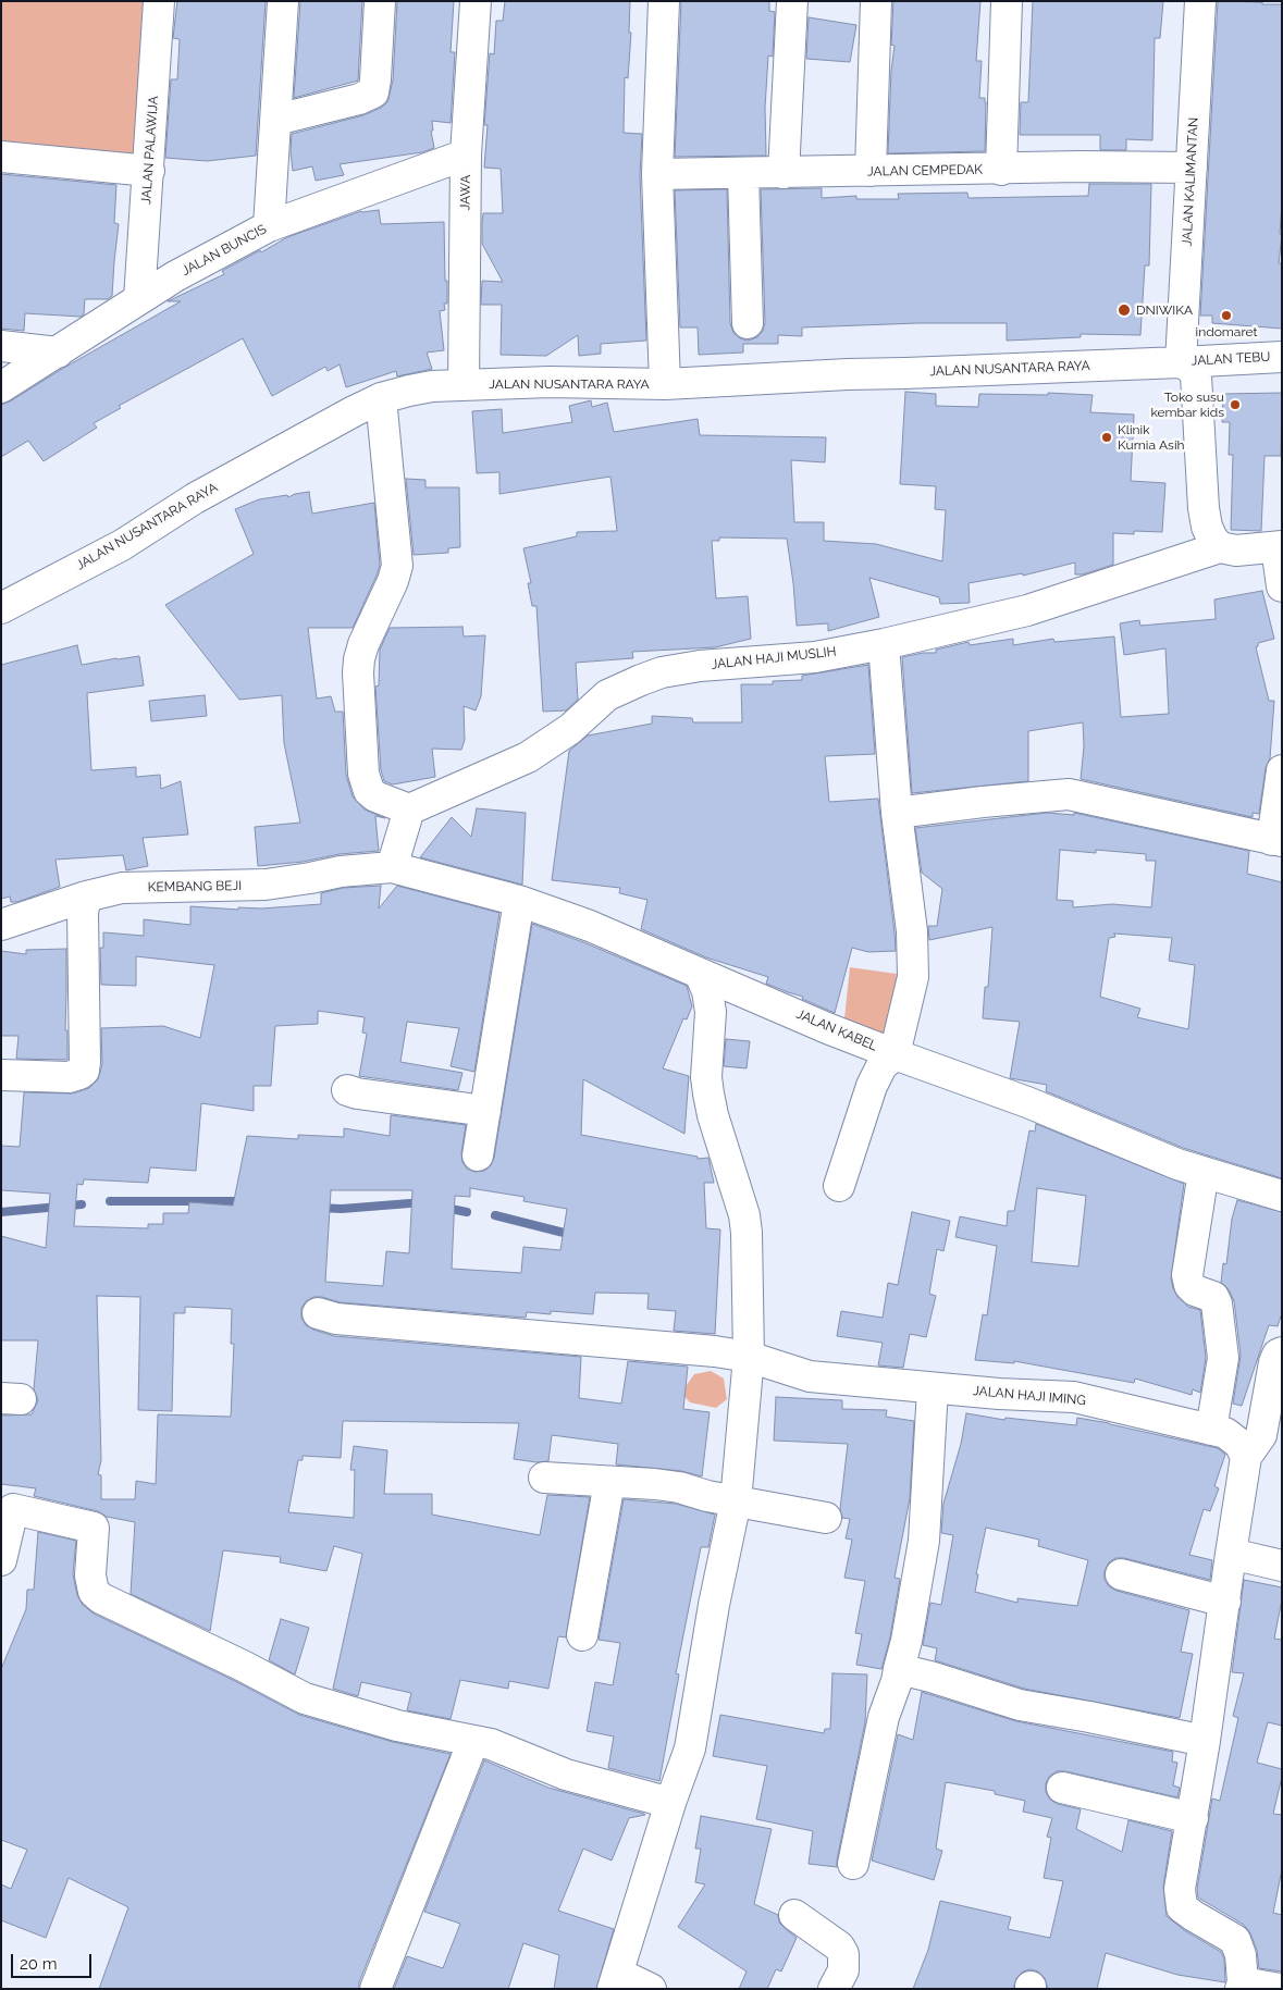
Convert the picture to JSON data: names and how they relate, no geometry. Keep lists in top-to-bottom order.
{
  "streets": {
    "street": [
      "JALAN PALAWIJA",
      "JALAN CEMPEDAK",
      "JALAN KALIMANTAN",
      "JAWA",
      "JALAN BUNCIS",
      "JALAN TEBU",
      "JALAN NUSANTARA RAYA",
      "JALAN HAJI MUSLIH",
      "KEMBANG BEJI",
      "JALAN KABEL",
      "JALAN HAJI IMING"
    ]
  },
  "crossings": [
    ["JALAN PALAWIJA", "JALAN BUNCIS"],
    ["JALAN CEMPEDAK", "JALAN KALIMANTAN"],
    ["JALAN KALIMANTAN", "JALAN TEBU"],
    ["JALAN KALIMANTAN", "JALAN NUSANTARA RAYA"],
    ["JALAN KALIMANTAN", "JALAN HAJI MUSLIH"],
    ["JAWA", "JALAN BUNCIS"],
    ["JAWA", "JALAN NUSANTARA RAYA"],
    ["JALAN TEBU", "JALAN NUSANTARA RAYA"],
    ["KEMBANG BEJI", "JALAN KABEL"]
  ],
  "places": [
    "DNIWIKA",
    "indomaret",
    "Toko susu kembar kids",
    "Klinik Kurnia Asih"
  ],
  "scale_bar": "20 m"
}
